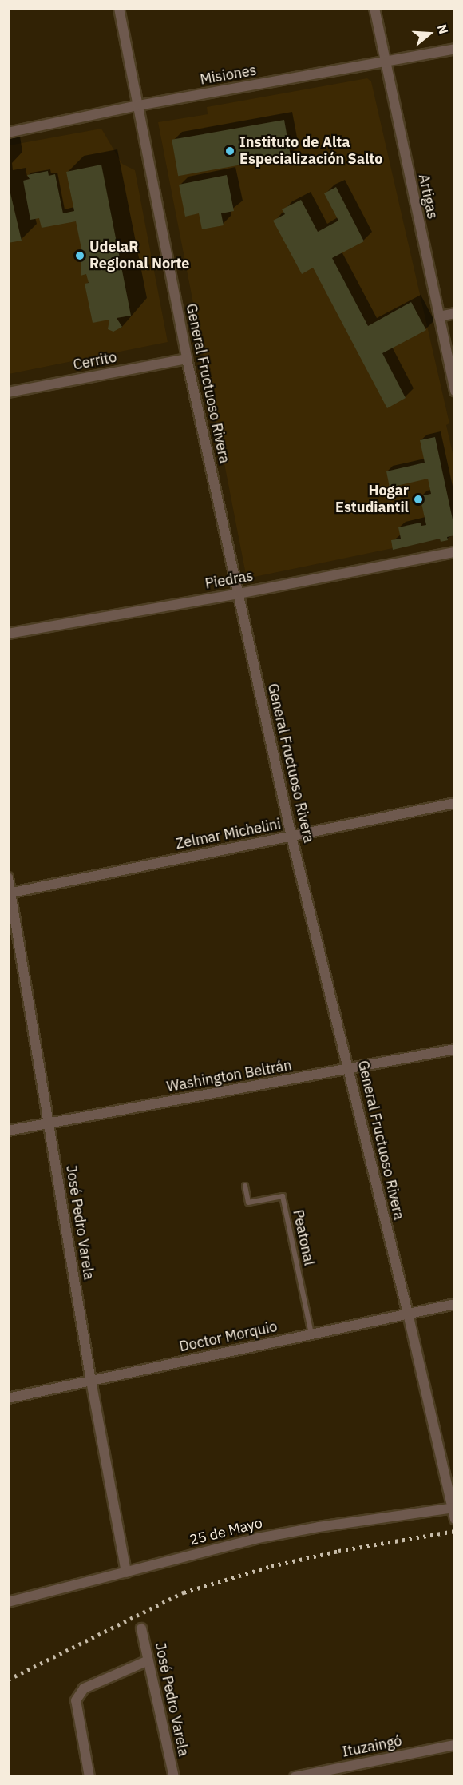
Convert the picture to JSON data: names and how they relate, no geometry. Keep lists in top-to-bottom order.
{
  "streets": {
    "street": [
      "Misiones",
      "Artigas",
      "Cerrito",
      "General Fructuoso Rivera",
      "Piedras",
      "Zelmar Michelini",
      "Washington Beltrán",
      "José Pedro Varela",
      "Doctor Morquio",
      "25 de Mayo",
      "Ituzaingó"
    ],
    "lane": ["Peatonal"]
  },
  "crossings": [
    ["Misiones", "Artigas"],
    ["Misiones", "General Fructuoso Rivera"],
    ["Cerrito", "General Fructuoso Rivera"],
    ["General Fructuoso Rivera", "Piedras"],
    ["General Fructuoso Rivera", "Zelmar Michelini"],
    ["General Fructuoso Rivera", "Washington Beltrán"],
    ["General Fructuoso Rivera", "Doctor Morquio"],
    ["General Fructuoso Rivera", "25 de Mayo"],
    ["Zelmar Michelini", "José Pedro Varela"],
    ["Washington Beltrán", "José Pedro Varela"],
    ["José Pedro Varela", "Doctor Morquio"],
    ["José Pedro Varela", "25 de Mayo"],
    ["Peatonal", "Doctor Morquio"]
  ],
  "places": ["Instituto de Alta Especialización Salto", "UdelaR Regional Norte", "Hogar Estudiantil"],
  "north": "right"
}
